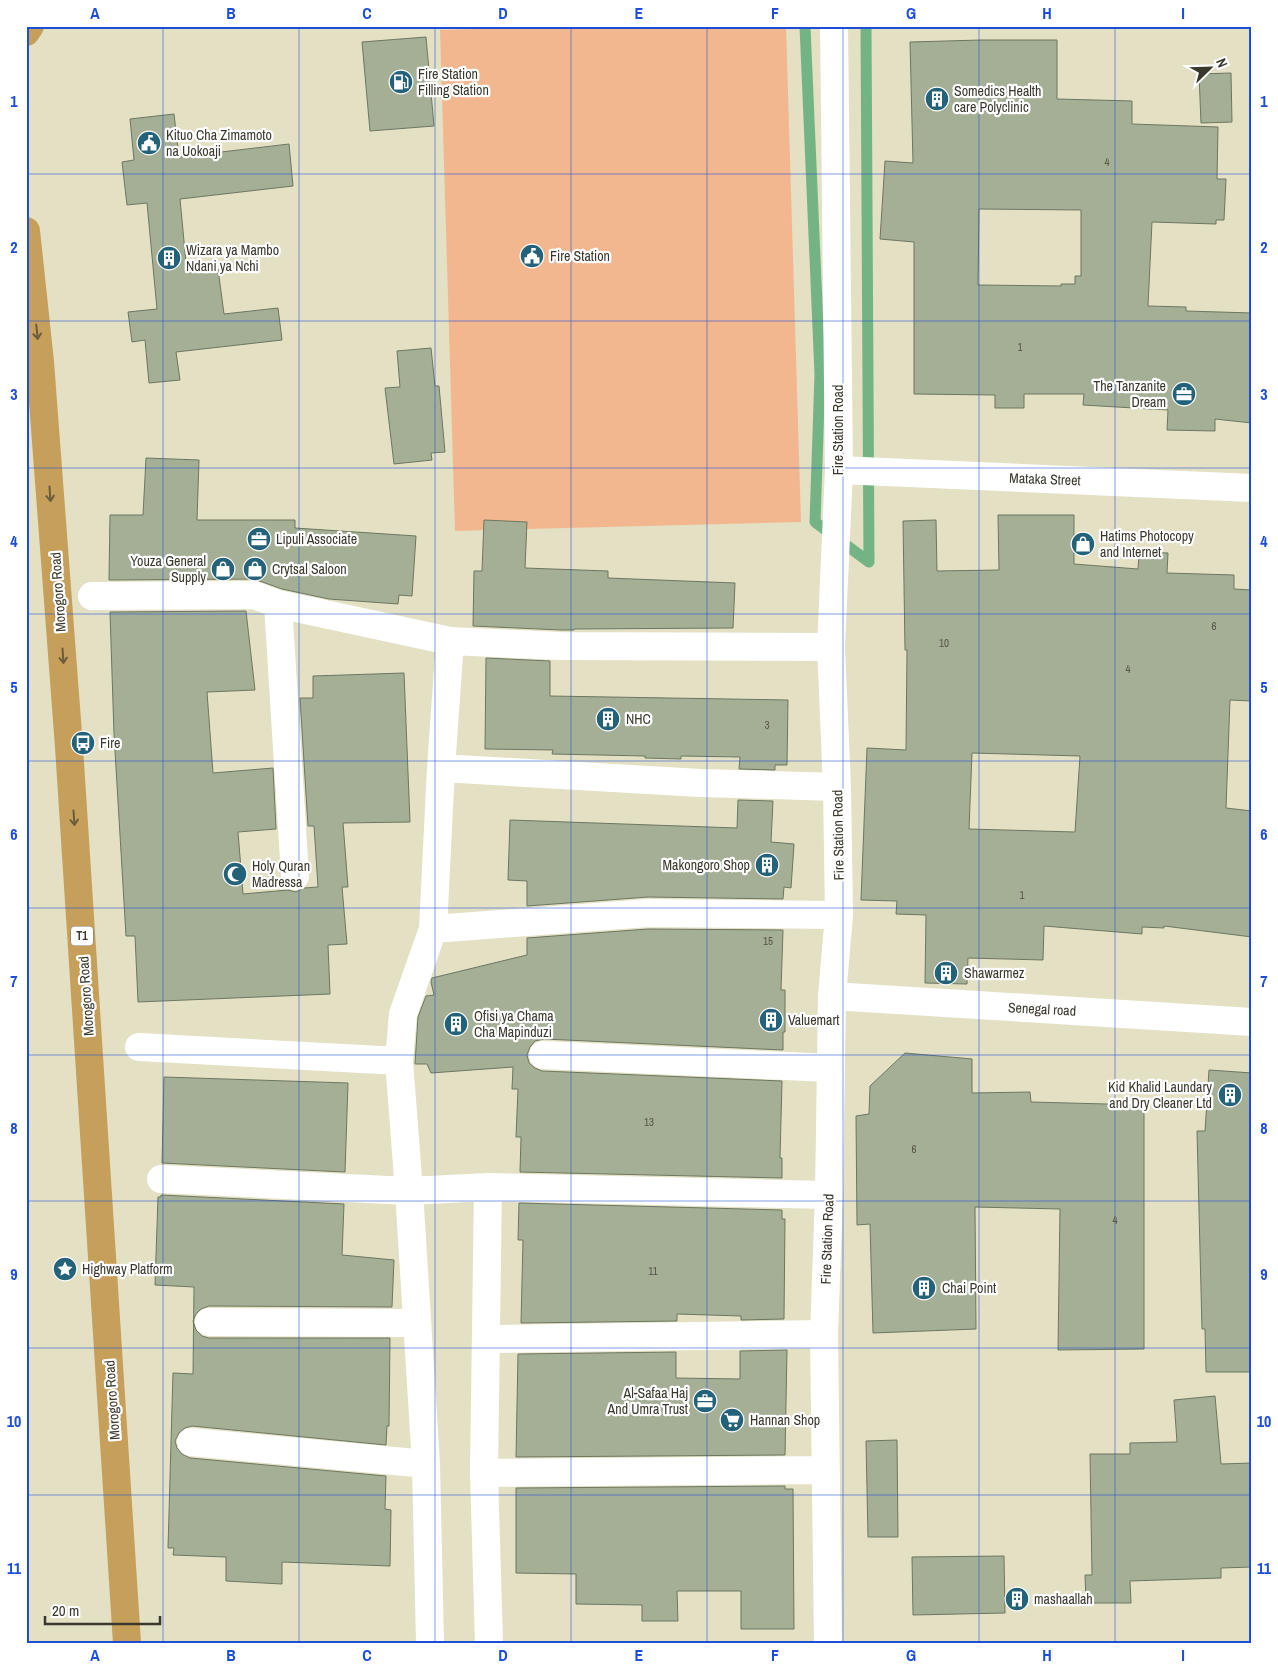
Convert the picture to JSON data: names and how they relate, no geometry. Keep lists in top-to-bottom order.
{
  "streets": {
    "highway": ["Morogoro Road", "T1"],
    "street": ["Fire Station Road", "Mataka Street", "Senegal road"]
  },
  "crossings": [
    ["Fire Station Road", "Mataka Street"],
    ["Fire Station Road", "Senegal road"]
  ],
  "one_way": ["Morogoro Road"],
  "places": {
    "fuel station": ["Fire Station Filling Station"],
    "building": [
      "Somedics Health care Polyclinic",
      "Wizara ya Mambo Ndani ya Nchi",
      "NHC",
      "Makongoro Shop",
      "Shawarmez",
      "Valuemart",
      "Ofisi ya Chama Cha Mapinduzi",
      "Kid Khalid Laundary and Dry Cleaner Ltd",
      "Chai Point",
      "mashaallah"
    ],
    "public building": ["Kituo Cha Zimamoto na Uokoaji", "Fire Station"],
    "office": ["The Tanzanite Dream", "Lipuli Associate", "Al-Safaa Haj And Umra Trust"],
    "shop": ["Hatims Photocopy and Internet", "Youza General Supply", "Crytsal Saloon"],
    "bus stop": ["Fire"],
    "mosque": ["Holy Quran Madressa"],
    "place": ["Highway Platform"],
    "supermarket": ["Hannan Shop"]
  },
  "house_numbers": [
    "4",
    "1",
    "6",
    "10",
    "4",
    "3",
    "1",
    "15",
    "13",
    "6",
    "4",
    "11"
  ],
  "scale_bar": "20 m",
  "north": "top right",
  "grid": {
    "columns": [
      "A",
      "B",
      "C",
      "D",
      "E",
      "F",
      "G",
      "H",
      "I"
    ],
    "rows": [
      "1",
      "2",
      "3",
      "4",
      "5",
      "6",
      "7",
      "8",
      "9",
      "10",
      "11"
    ]
  }
}
